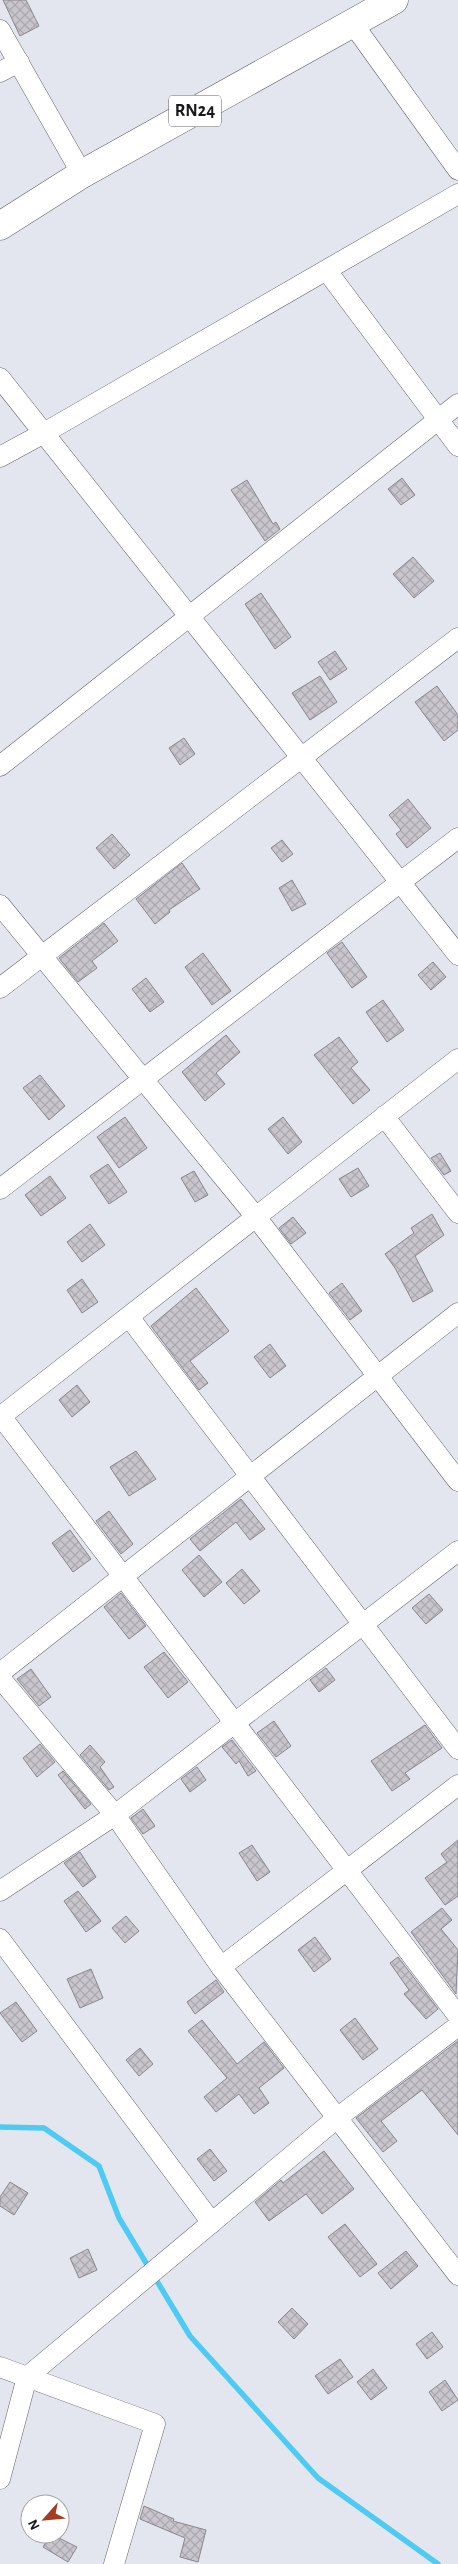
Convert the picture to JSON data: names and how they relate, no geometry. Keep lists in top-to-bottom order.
{
  "streets": {
    "main road": ["RN24"]
  },
  "north": "bottom left"
}
